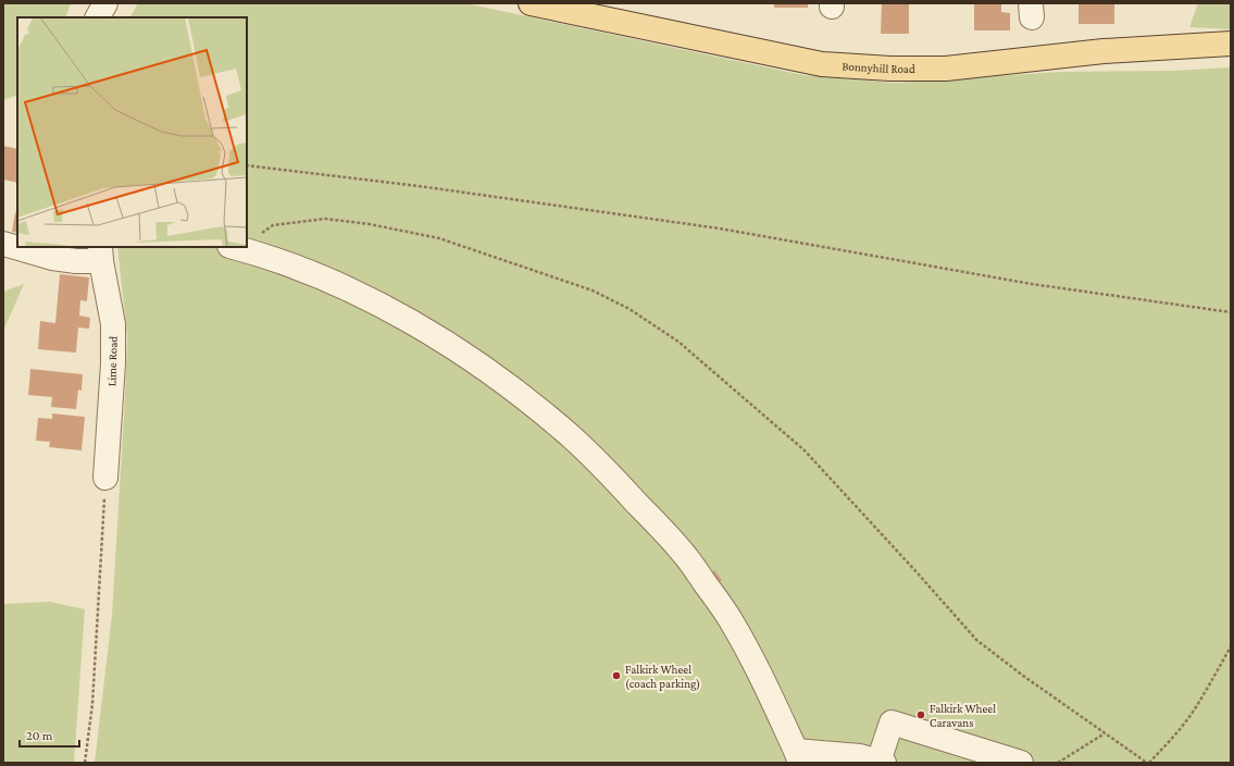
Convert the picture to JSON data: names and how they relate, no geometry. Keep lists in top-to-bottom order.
{
  "streets": {
    "main road": ["Bonnyhill Road"],
    "street": ["Lime Road"]
  },
  "places": ["Falkirk Wheel (coach parking)", "Falkirk Wheel Caravans"],
  "scale_bar": "20 m"
}
